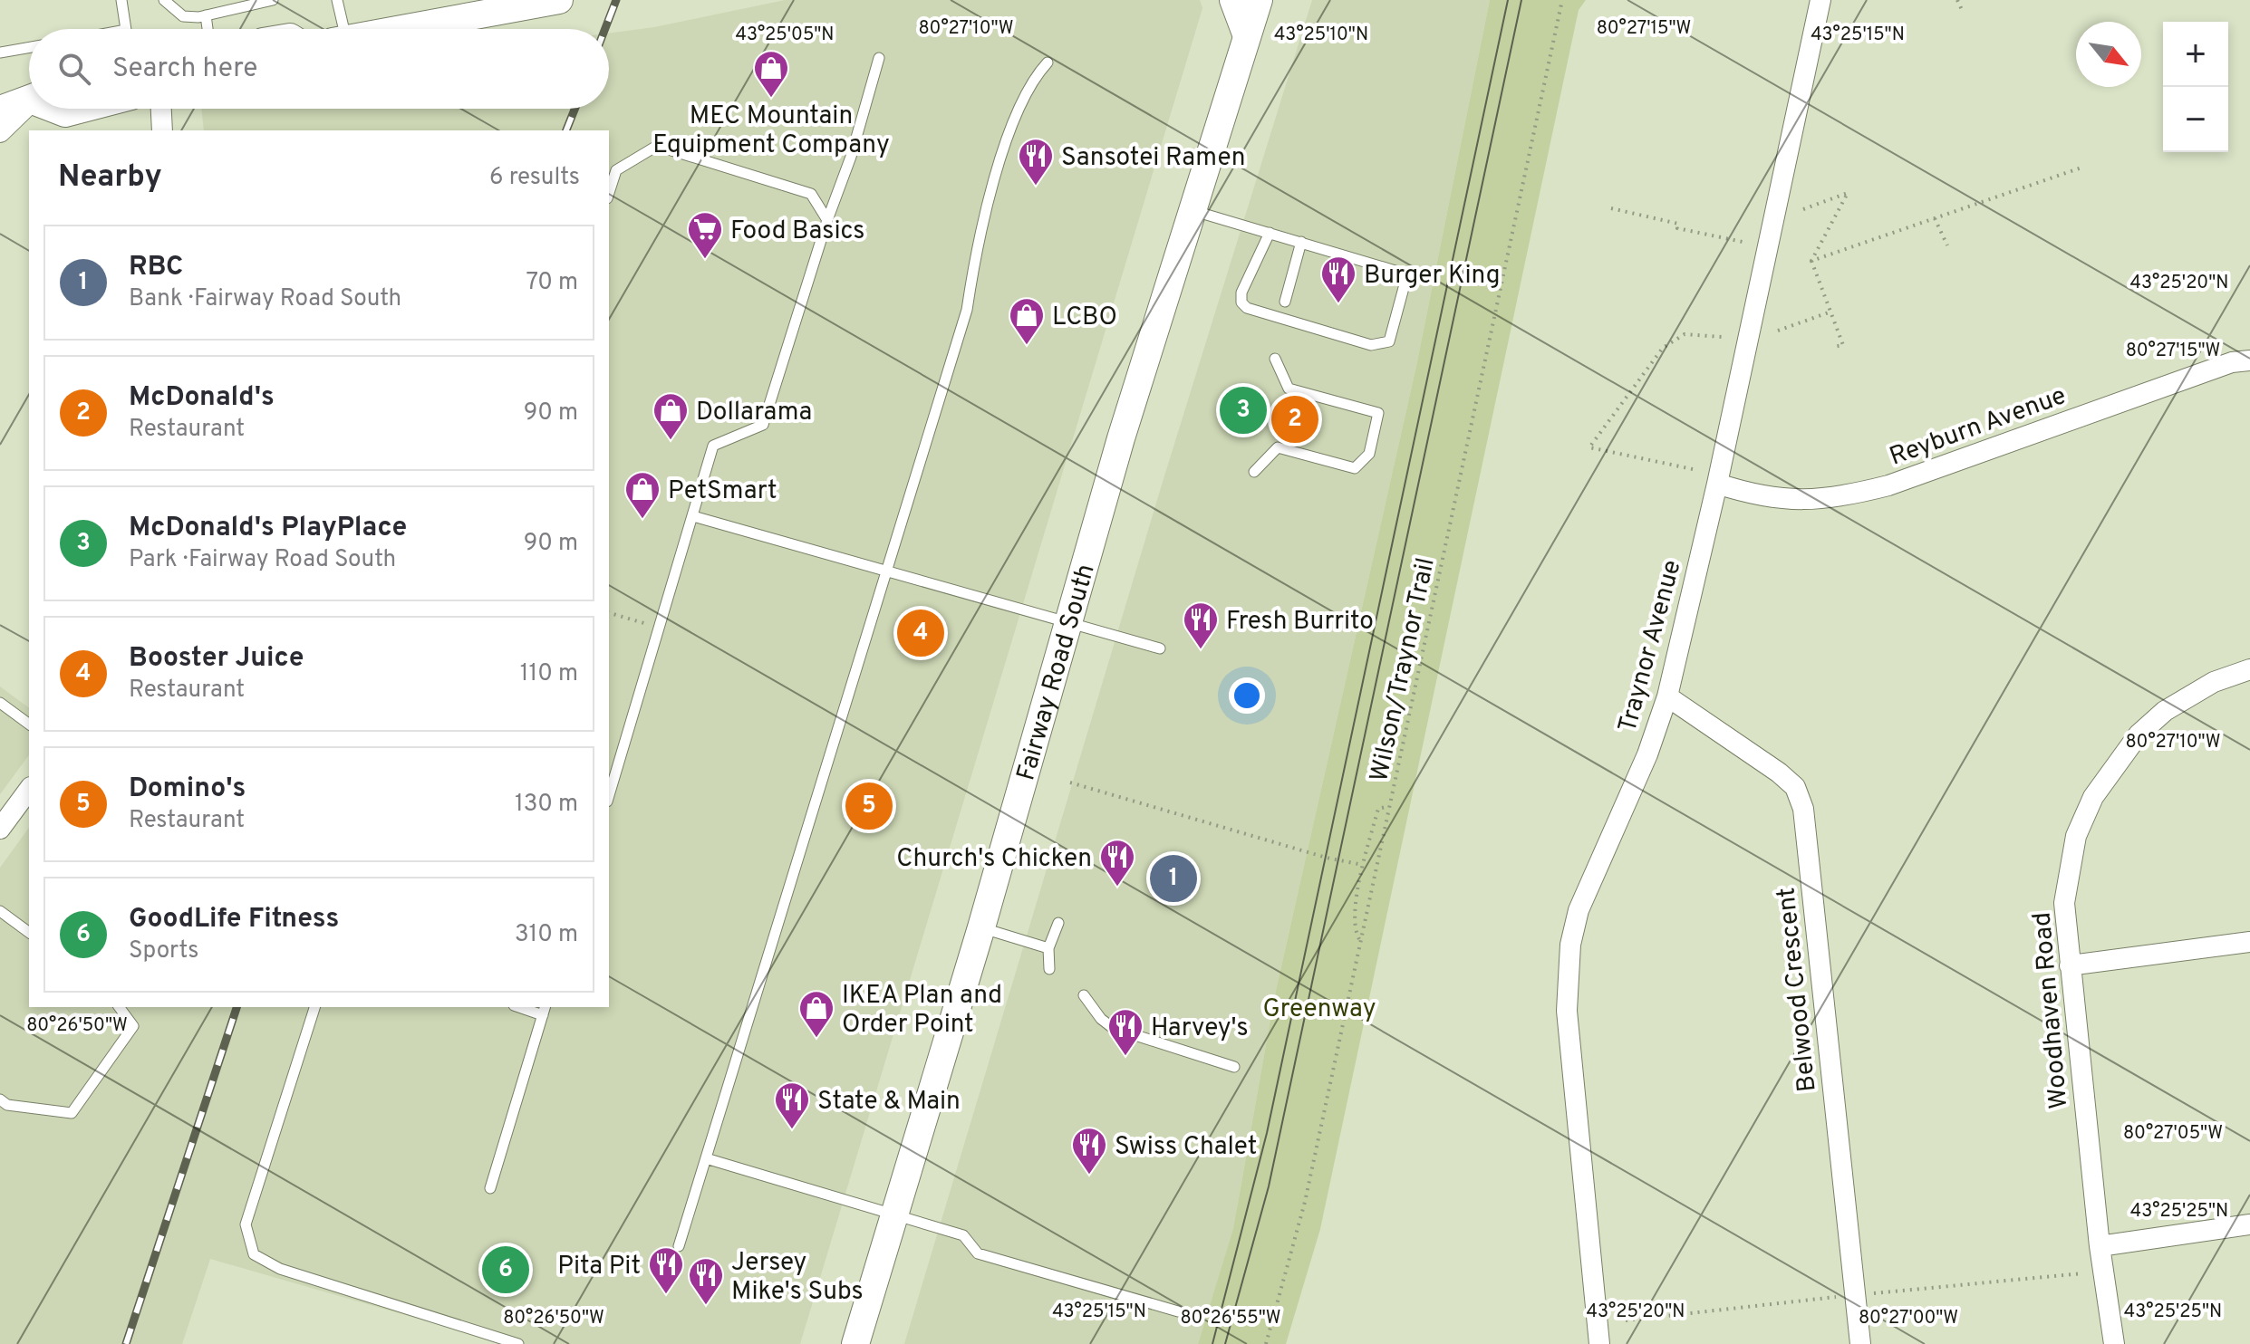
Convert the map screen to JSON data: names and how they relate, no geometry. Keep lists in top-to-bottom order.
{
  "streets": {
    "main road": ["Fairway Road South"],
    "street": [
      "Reyburn Avenue",
      "Traynor Avenue",
      "Belwood Crescent",
      "Woodhaven Road"
    ],
    "path": ["Wilson/Traynor Trail"]
  },
  "crossings": [
    ["Reyburn Avenue", "Traynor Avenue"],
    ["Traynor Avenue", "Belwood Crescent"]
  ],
  "parks": ["Greenway"],
  "places": {
    "shop": [
      "MEC Mountain Equipment Company",
      "LCBO",
      "Dollarama",
      "PetSmart",
      "IKEA Plan and Order Point"
    ],
    "restaurant": [
      "Sansotei Ramen",
      "Burger King",
      "Fresh Burrito",
      "Church's Chicken",
      "Harvey's",
      "State & Main",
      "Swiss Chalet",
      "Pita Pit",
      "Jersey Mike's Subs"
    ],
    "supermarket": ["Food Basics"]
  },
  "north": "bottom right",
  "page": {
    "map_buttons": ["+", "−"],
    "search": "Search here",
    "heading": ["Nearby", "6 results"],
    "list": [
      {
        "mark": "1",
        "name": "RBC",
        "note": "Bank · Fairway Road South",
        "value": "70 m"
      },
      {
        "mark": "2",
        "name": "McDonald's",
        "note": "Restaurant",
        "value": "90 m"
      },
      {
        "mark": "3",
        "name": "McDonald's PlayPlace",
        "note": "Park · Fairway Road South",
        "value": "90 m"
      },
      {
        "mark": "4",
        "name": "Booster Juice",
        "note": "Restaurant",
        "value": "110 m"
      },
      {
        "mark": "5",
        "name": "Domino's",
        "note": "Restaurant",
        "value": "130 m"
      },
      {
        "mark": "6",
        "name": "GoodLife Fitness",
        "note": "Sports",
        "value": "310 m"
      }
    ],
    "pins": [
      "3",
      "2",
      "4",
      "5",
      "1",
      "6"
    ]
  },
  "coordinates": [
    "80°27'10\"W",
    "80°27'15\"W",
    "43°25'10\"N",
    "43°25'15\"N",
    "43°25'05\"N",
    "43°25'20\"N",
    "80°26'50\"W",
    "80°27'05\"W",
    "43°25'25\"N",
    "80°26'55\"W",
    "80°27'00\"W"
  ]
}
